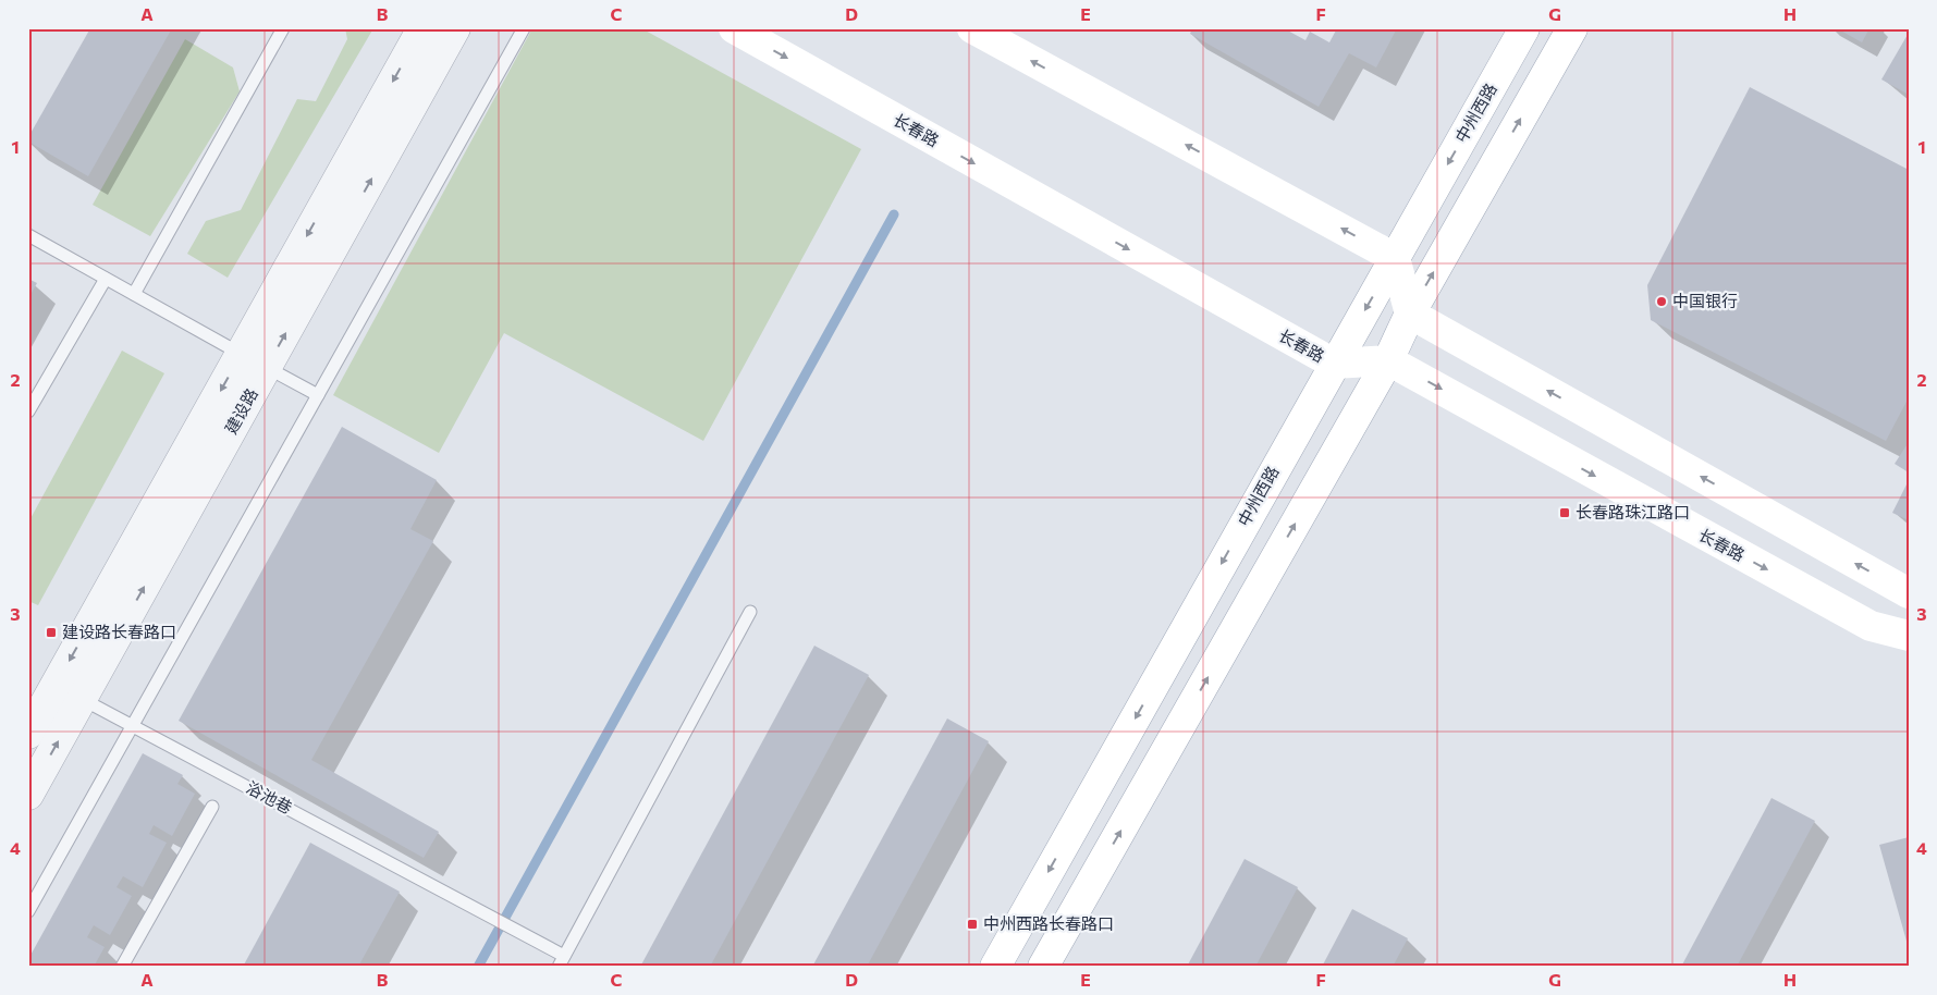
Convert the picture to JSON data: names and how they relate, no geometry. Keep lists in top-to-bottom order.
{
  "streets": {
    "main road": ["中州西路", "长春路"],
    "street": ["建设路"],
    "lane": ["浴池巷"]
  },
  "crossings": [
    ["中州西路", "长春路"],
    ["建设路", "浴池巷"]
  ],
  "places": {
    "other": ["中国银行"],
    "transit": ["长春路珠江路口", "建设路长春路口", "中州西路长春路口"]
  },
  "grid": {
    "columns": [
      "A",
      "B",
      "C",
      "D",
      "E",
      "F",
      "G",
      "H"
    ],
    "rows": [
      "1",
      "2",
      "3",
      "4"
    ]
  }
}
